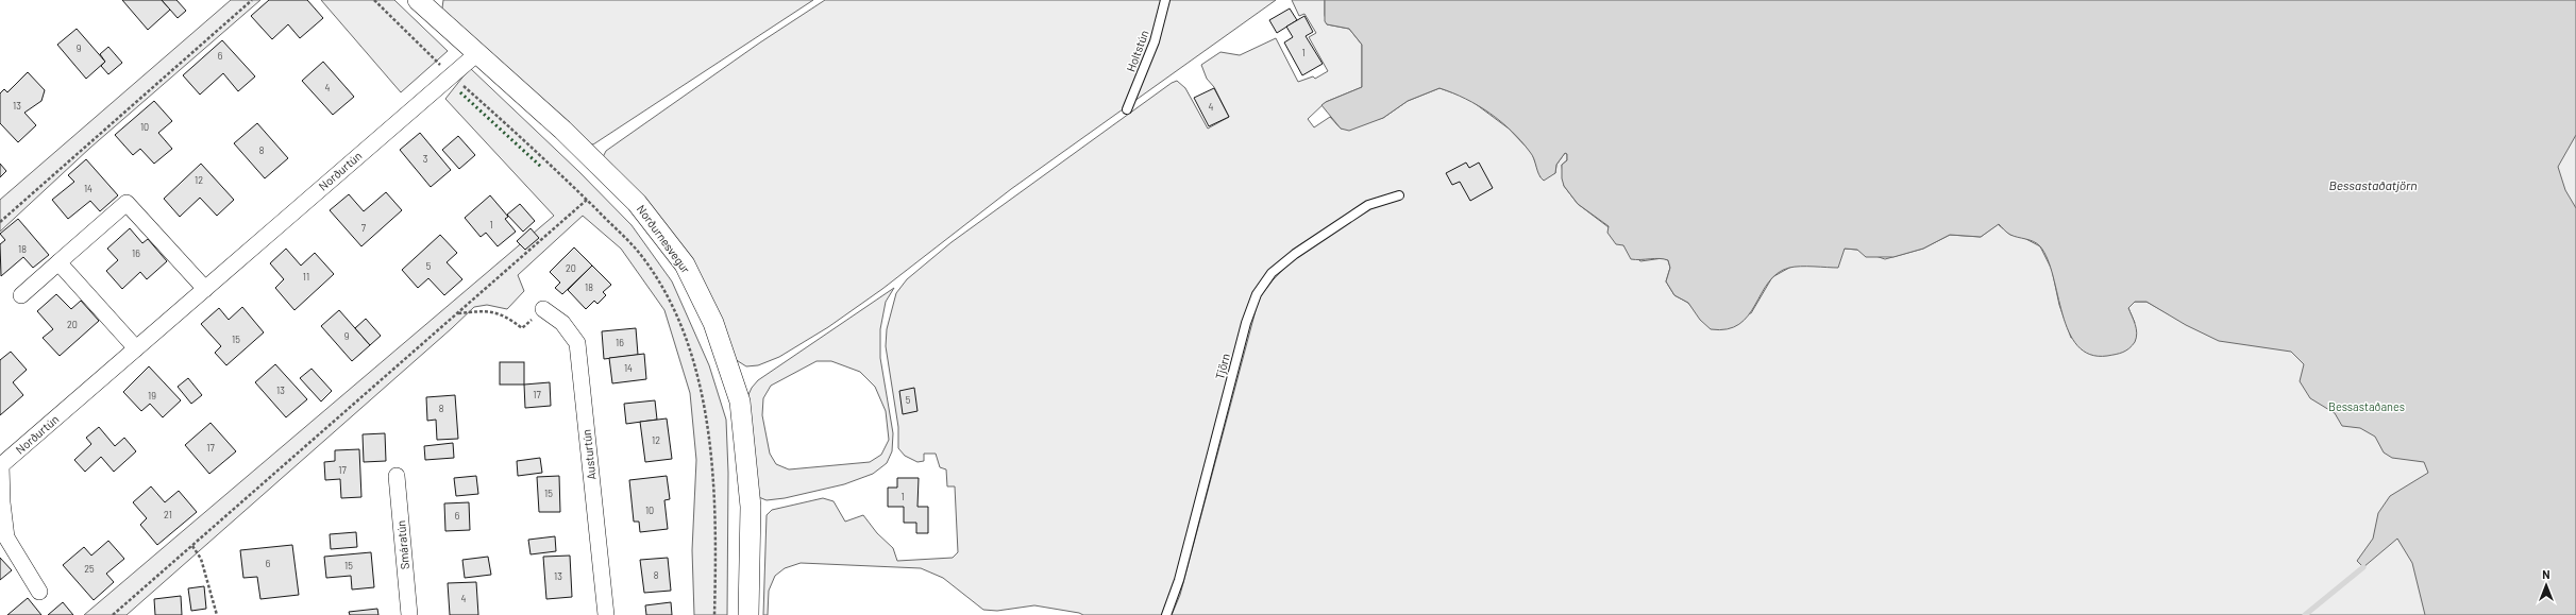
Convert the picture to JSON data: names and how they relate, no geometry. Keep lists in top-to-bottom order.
{
  "streets": {
    "street": [
      "Norðurtún",
      "Norðurnesvegur",
      "Austurtún",
      "Smáratún"
    ],
    "lane": ["Holtstún", "Tjörn"]
  },
  "crossings": [
    ["Norðurtún", "Norðurnesvegur"]
  ],
  "water": ["Bessastaðatjörn"],
  "parks": ["Bessastaðanes"],
  "house_numbers": [
    "9",
    "1",
    "6",
    "4",
    "13",
    "4",
    "10",
    "8",
    "3",
    "12",
    "14",
    "1",
    "7",
    "18",
    "16",
    "5",
    "20",
    "11",
    "18",
    "20",
    "9",
    "15",
    "16",
    "14",
    "13",
    "17",
    "19",
    "5",
    "8",
    "12",
    "17",
    "17",
    "15",
    "1",
    "10",
    "21",
    "6",
    "6",
    "15",
    "25",
    "8",
    "13",
    "4"
  ],
  "north": "top"
}
